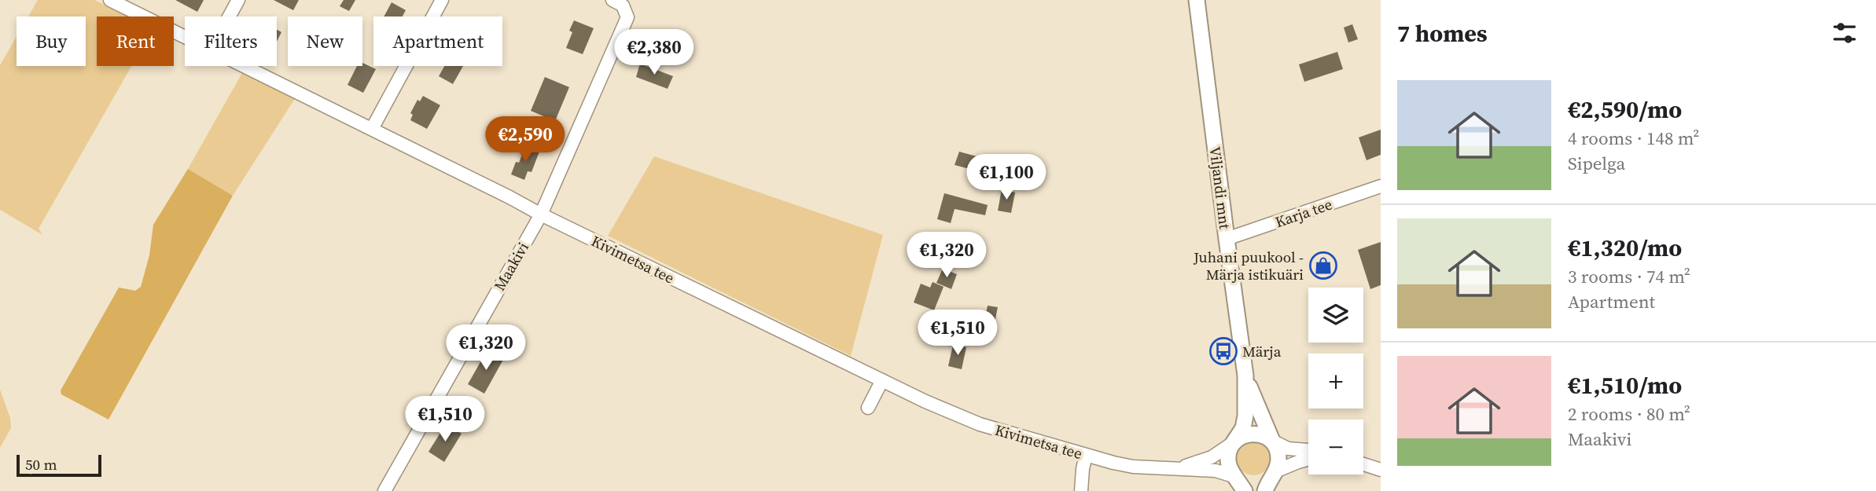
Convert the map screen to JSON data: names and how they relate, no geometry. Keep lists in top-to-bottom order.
{
  "streets": {
    "main road": ["Viljandi mnt"],
    "street": ["Karja tee", "Kivimetsa tee", "Maakivi"]
  },
  "crossings": [
    ["Viljandi mnt", "Karja tee"],
    ["Viljandi mnt", "Kivimetsa tee"],
    ["Kivimetsa tee", "Maakivi"]
  ],
  "places": {
    "shop": ["Juhani puukool - Märja istikuäri"],
    "bus stop": ["Märja"]
  },
  "scale_bar": "50 m",
  "page": {
    "heading": "7 homes",
    "chip": [
      "Buy",
      "Rent",
      "Filters",
      "New",
      "Apartment"
    ],
    "price": [
      "€2,380",
      "€2,590",
      "€1,100",
      "€1,320",
      "€1,510",
      "€1,320",
      "€1,510"
    ],
    "list": [
      {
        "name": "€2,590/mo",
        "note": "4 rooms · 148 m² · Sipelga"
      },
      {
        "name": "€1,320/mo",
        "note": "3 rooms · 74 m² · Apartment"
      },
      {
        "name": "€1,510/mo",
        "note": "2 rooms · 80 m² · Maakivi"
      }
    ],
    "map_buttons": ["+", "−"],
    "scale": "50 m"
  }
}
